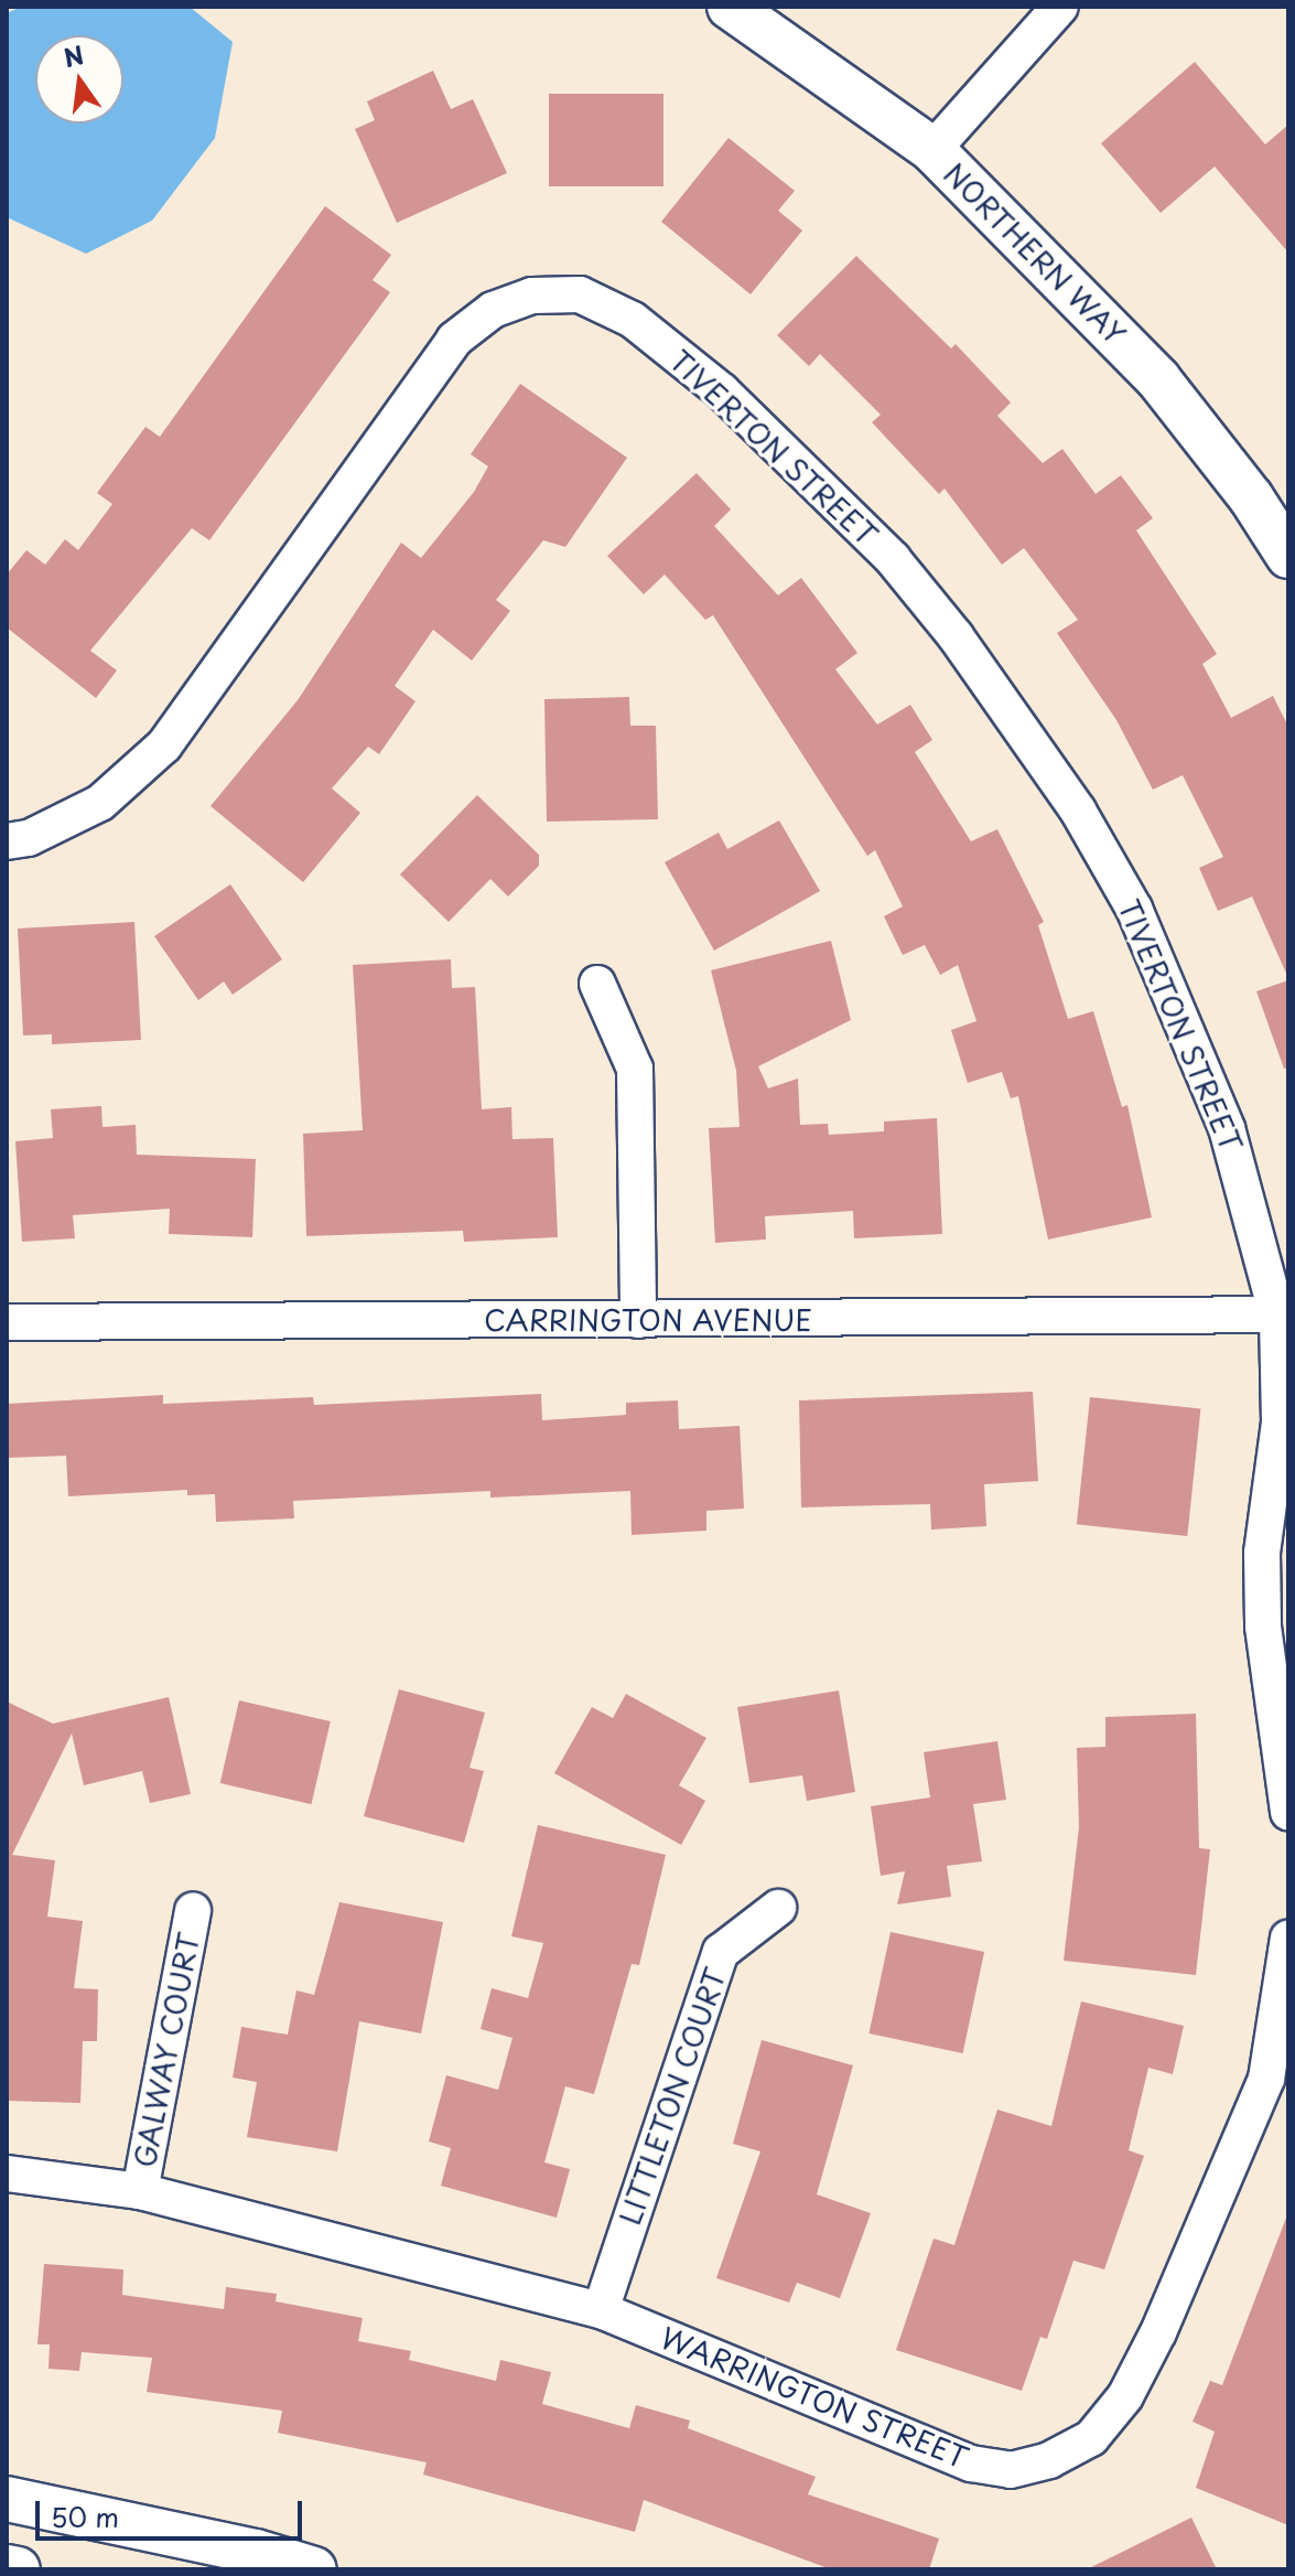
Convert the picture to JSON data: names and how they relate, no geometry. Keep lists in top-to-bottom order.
{
  "streets": {
    "street": [
      "NORTHERN WAY",
      "TIVERTON STREET",
      "CARRINGTON AVENUE",
      "GALWAY COURT",
      "LITTLETON COURT",
      "WARRINGTON STREET"
    ]
  },
  "crossings": [
    ["TIVERTON STREET", "CARRINGTON AVENUE"],
    ["GALWAY COURT", "WARRINGTON STREET"],
    ["LITTLETON COURT", "WARRINGTON STREET"]
  ],
  "scale_bar": "50 m",
  "north": "top"
}
